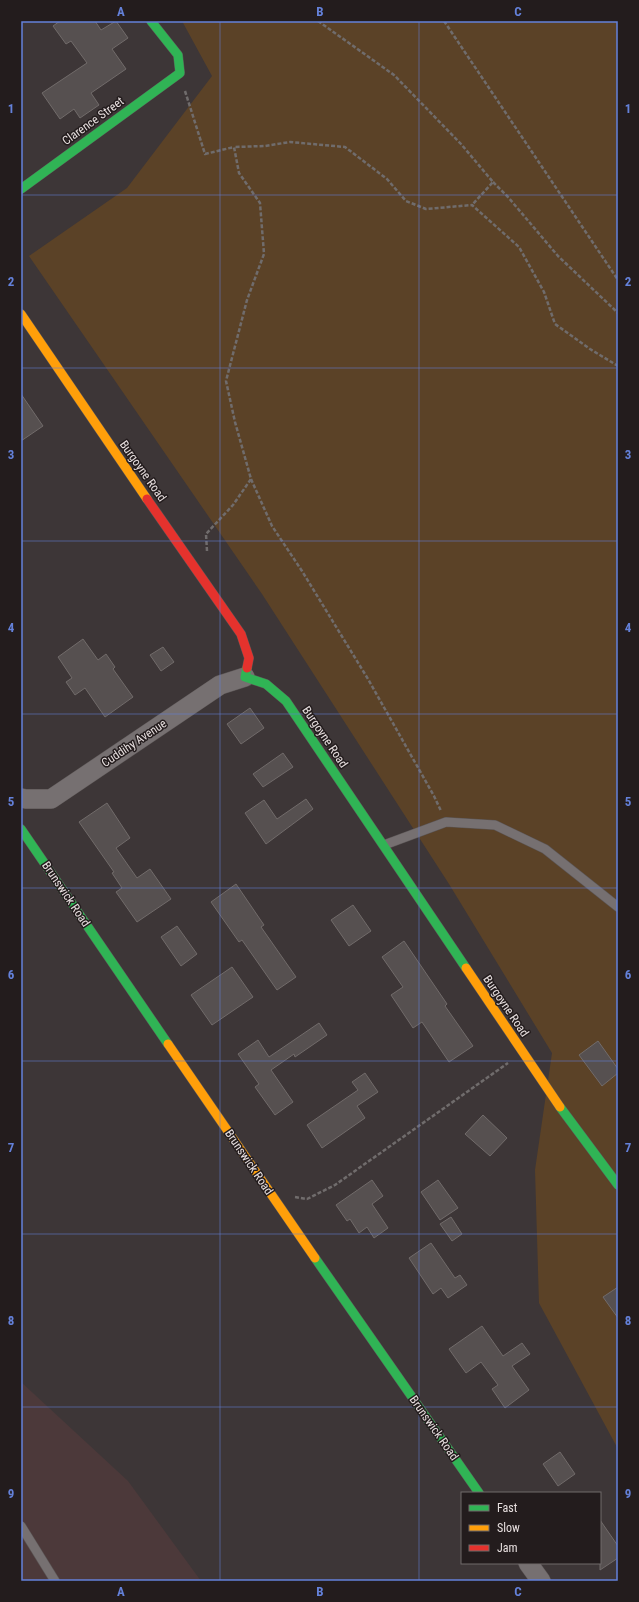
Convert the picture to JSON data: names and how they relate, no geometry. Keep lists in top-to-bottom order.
{
  "streets": {
    "street": [
      "Clarence Street",
      "Burgoyne Road",
      "Cuddihy Avenue",
      "Brunswick Road"
    ]
  },
  "crossings": [
    ["Burgoyne Road", "Cuddihy Avenue"]
  ],
  "legend": ["Fast", "Slow", "Jam"],
  "grid": {
    "columns": ["A", "B", "C"],
    "rows": [
      "1",
      "2",
      "3",
      "4",
      "5",
      "6",
      "7",
      "8",
      "9"
    ]
  }
}
